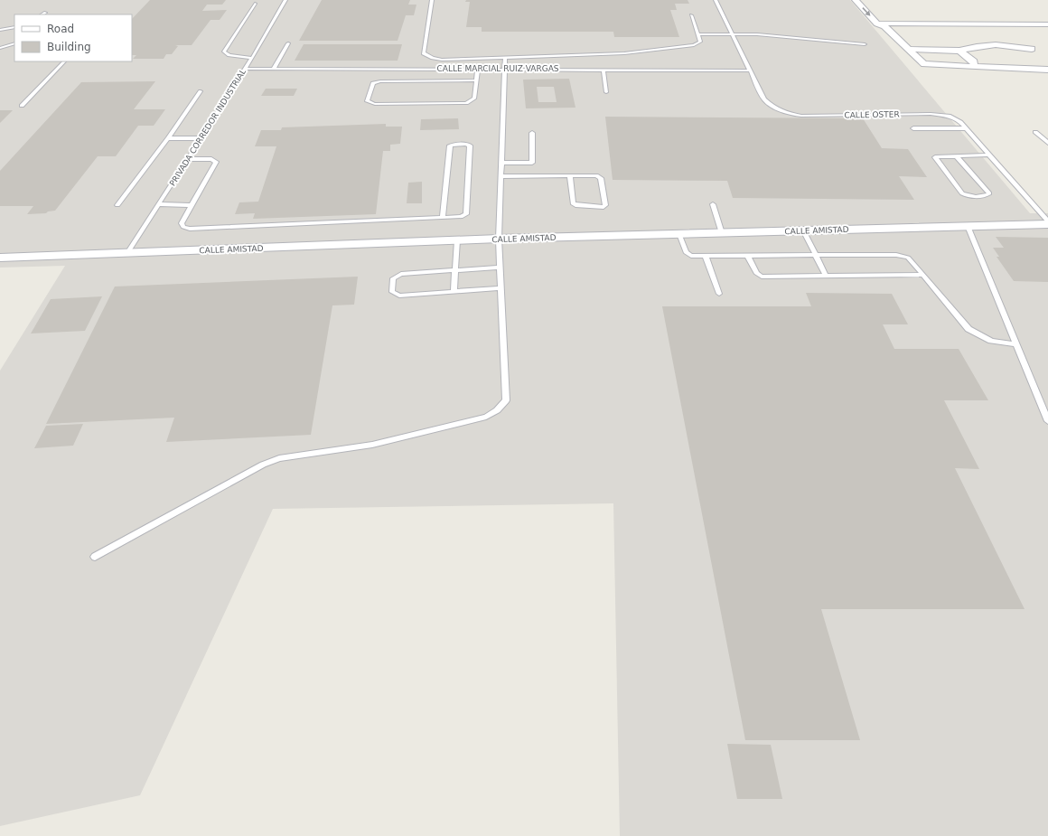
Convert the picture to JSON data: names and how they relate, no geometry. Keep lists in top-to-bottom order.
{
  "streets": {
    "street": ["CALLE AMISTAD"],
    "lane": ["CALLE MARCIAL RUIZ VARGAS", "CALLE OSTER", "PRIVADA CORREDOR INDUSTRIAL"]
  },
  "crossings": [
    ["CALLE MARCIAL RUIZ VARGAS", "CALLE OSTER"],
    ["CALLE MARCIAL RUIZ VARGAS", "PRIVADA CORREDOR INDUSTRIAL"],
    ["CALLE OSTER", "CALLE AMISTAD"],
    ["PRIVADA CORREDOR INDUSTRIAL", "CALLE AMISTAD"]
  ],
  "legend": ["Road", "Building"]
}
